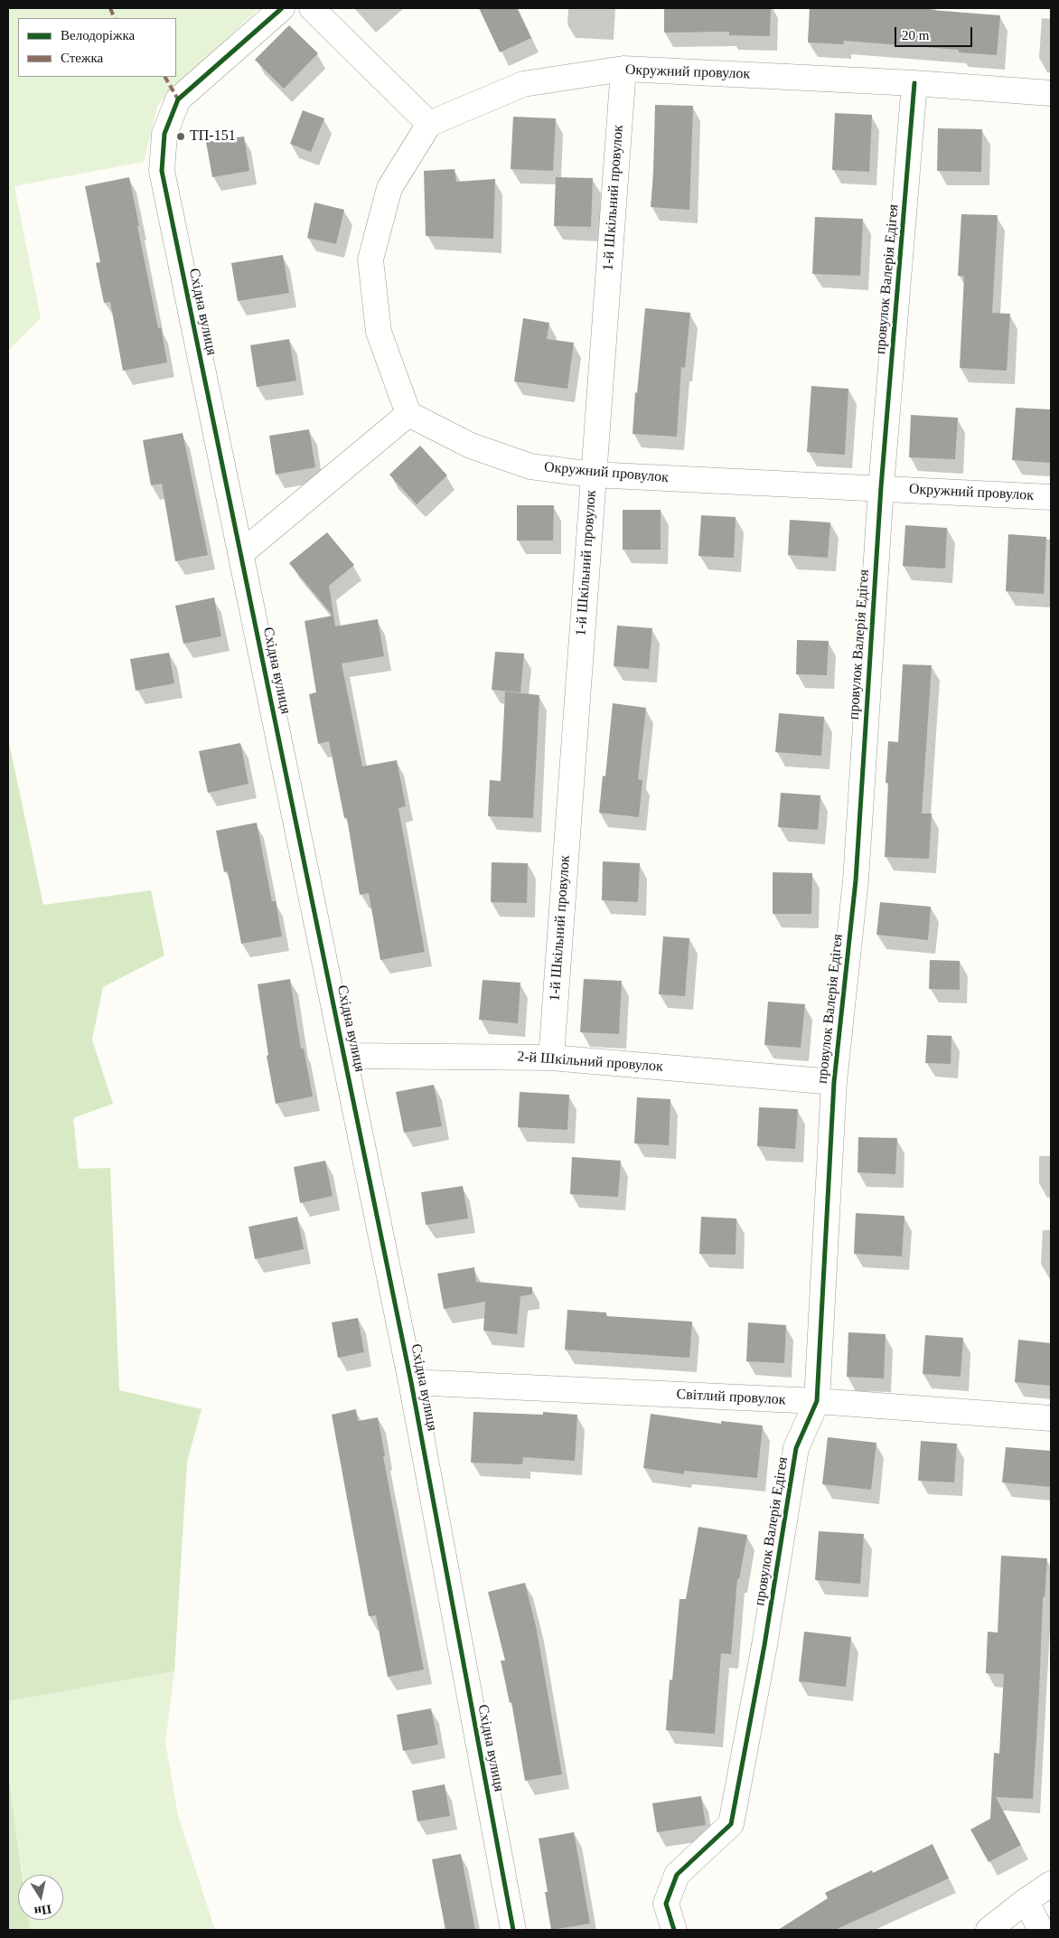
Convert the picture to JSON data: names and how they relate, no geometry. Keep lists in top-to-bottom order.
{
  "streets": {
    "street": [
      "Окружний провулок",
      "1-й Шкільний провулок",
      "провулок Валерія Едігея",
      "Східна вулиця",
      "2-й Шкільний провулок",
      "Світлий провулок"
    ]
  },
  "crossings": [
    ["Окружний провулок", "1-й Шкільний провулок"],
    ["Окружний провулок", "провулок Валерія Едігея"],
    ["1-й Шкільний провулок", "2-й Шкільний провулок"],
    ["провулок Валерія Едігея", "2-й Шкільний провулок"],
    ["провулок Валерія Едігея", "Світлий провулок"],
    ["Східна вулиця", "2-й Шкільний провулок"],
    ["Східна вулиця", "Світлий провулок"]
  ],
  "places": ["ТП-151"],
  "legend": ["Велодоріжка", "Стежка"],
  "scale_bar": "20 m",
  "north": "bottom"
}
